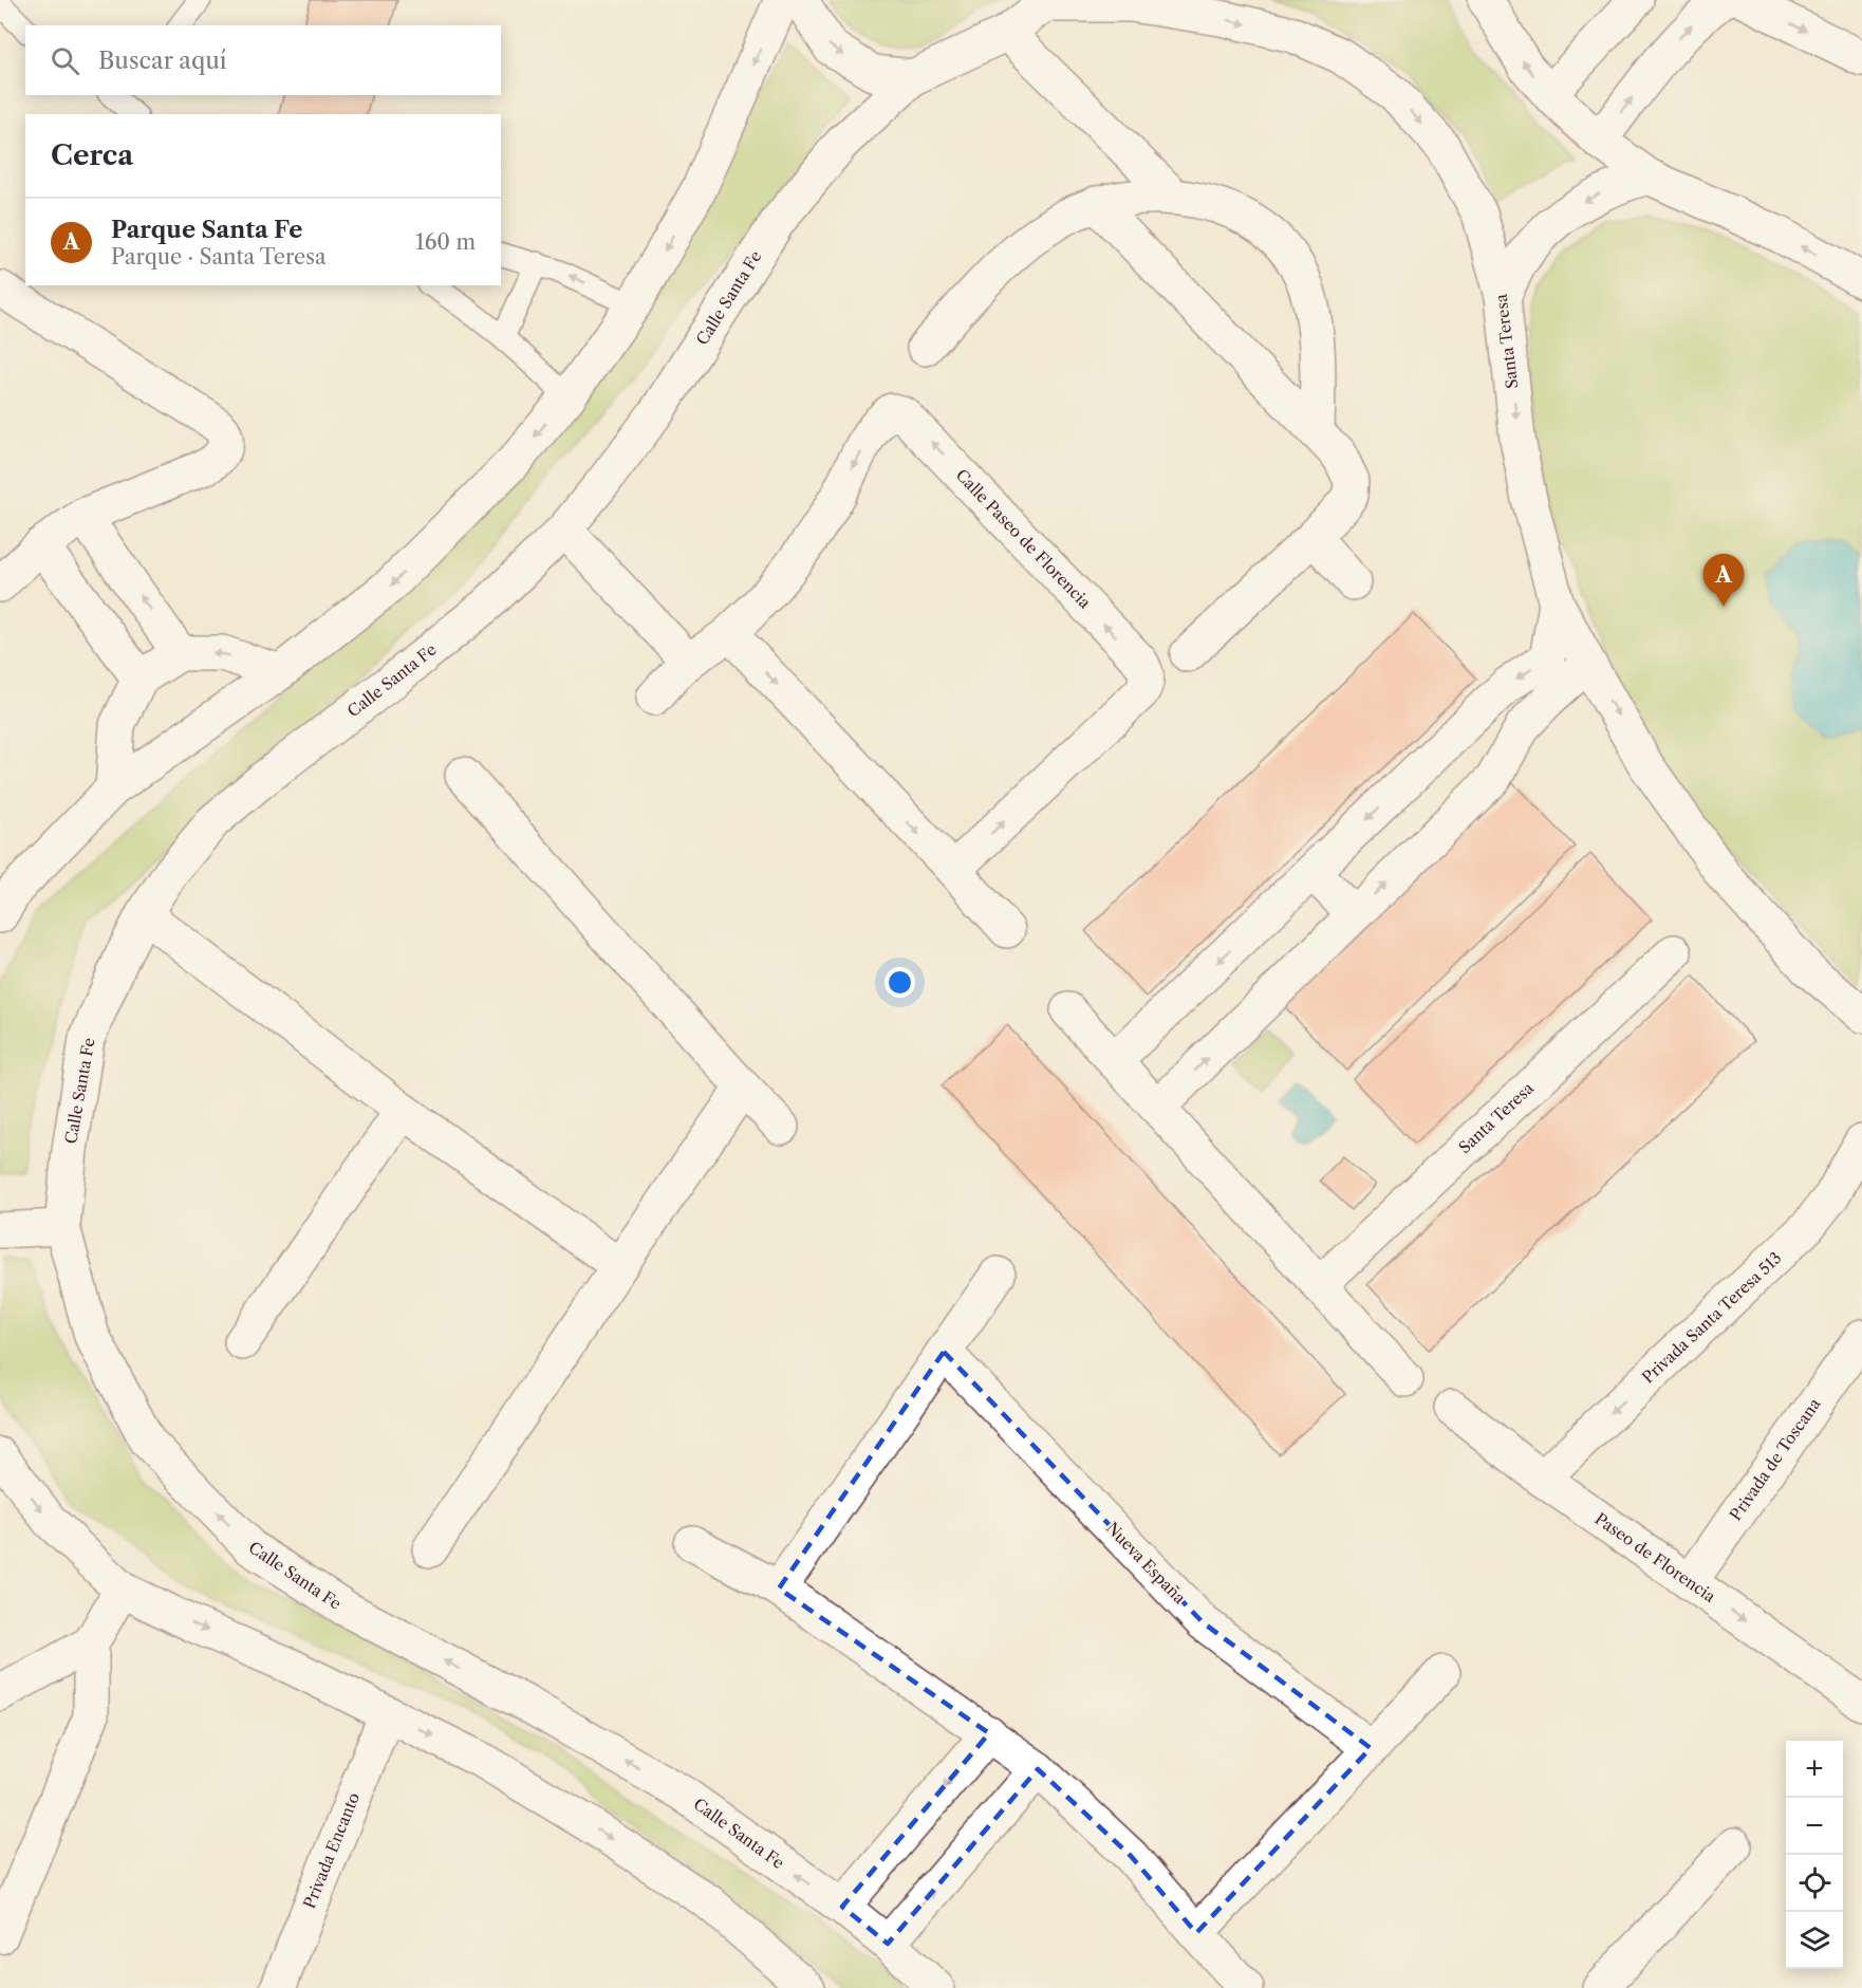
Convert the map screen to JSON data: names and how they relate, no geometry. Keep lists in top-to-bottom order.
{
  "streets": {
    "street": [
      "Calle Santa Fe",
      "Santa Teresa",
      "Calle Paseo de Florencia",
      "Privada Santa Teresa 513",
      "Privada de Toscana",
      "Paseo de Florencia",
      "Nueva España",
      "Privada Encanto"
    ]
  },
  "crossings": [
    ["Calle Santa Fe", "Santa Teresa"],
    ["Privada Santa Teresa 513", "Paseo de Florencia"],
    ["Privada de Toscana", "Paseo de Florencia"]
  ],
  "one_way": ["Privada Santa Teresa 513", "Paseo de Florencia"],
  "page": {
    "search": "Buscar aquí",
    "heading": "Cerca",
    "list": [
      {
        "mark": "A",
        "name": "Parque Santa Fe",
        "note": "Parque · Santa Teresa",
        "value": "160 m"
      }
    ],
    "pins": "A",
    "map_buttons": ["+", "−"]
  }
}
